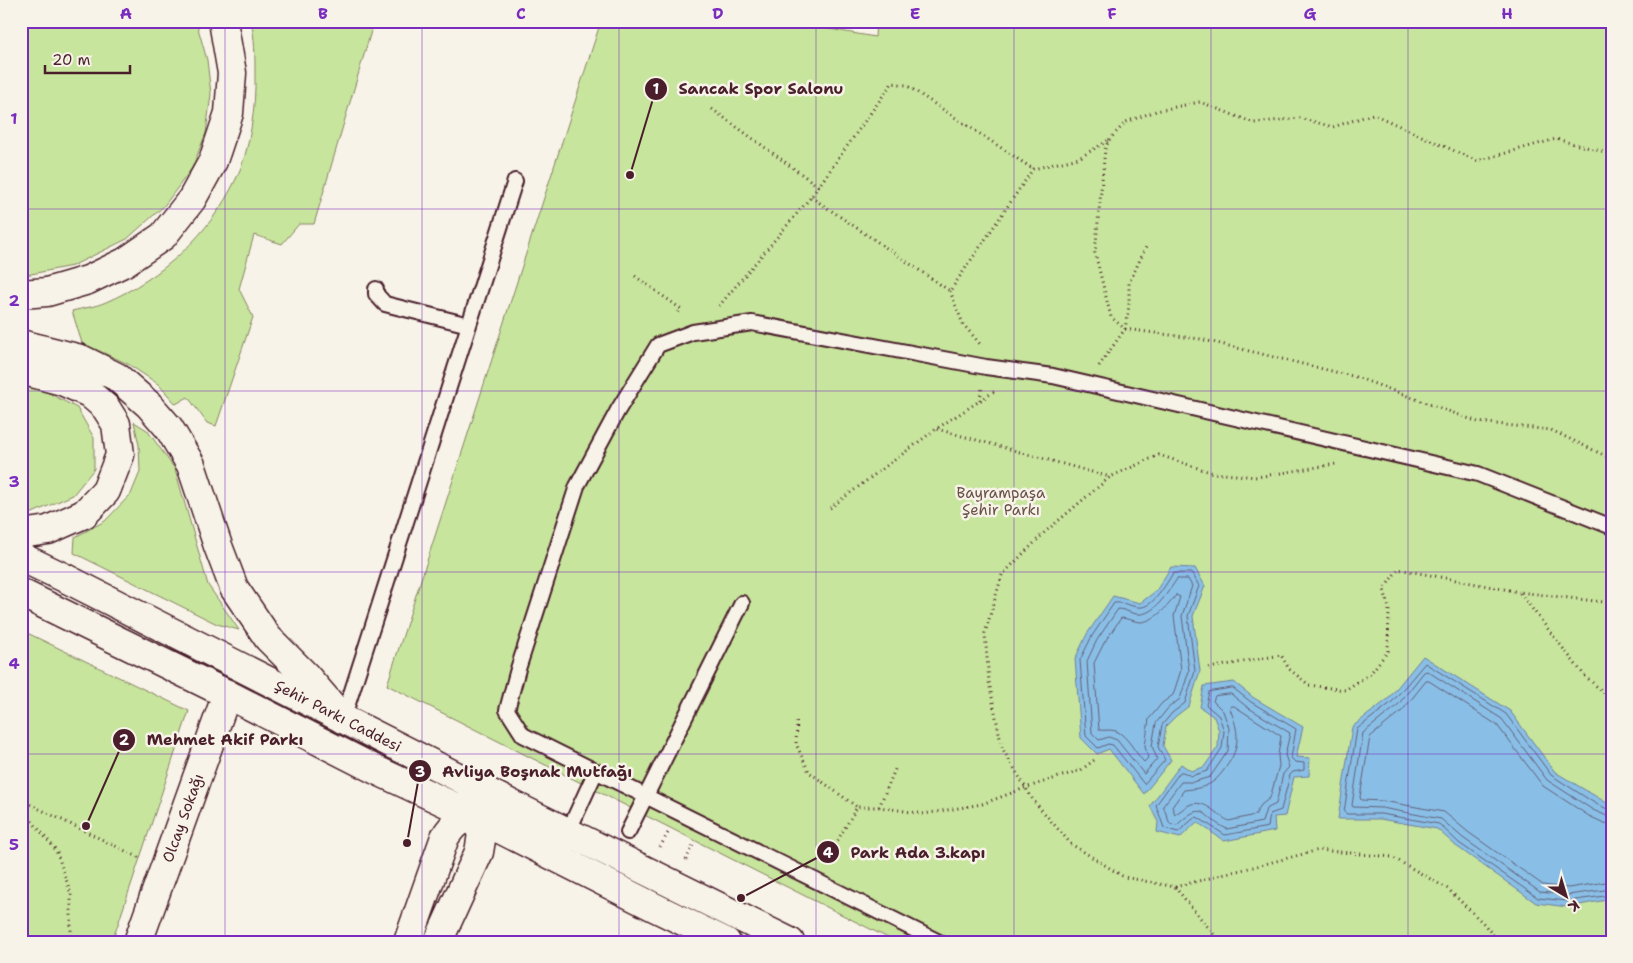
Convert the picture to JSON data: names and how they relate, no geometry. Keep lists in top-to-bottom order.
{
  "streets": {
    "main road": ["Şehir Parkı Caddesi", "Olcay Sokağı"]
  },
  "crossings": [
    ["Şehir Parkı Caddesi", "Olcay Sokağı"]
  ],
  "parks": ["Bayrampaşa Şehir Parkı"],
  "places": [
    "Sancak Spor Salonu",
    "Mehmet Akif Parkı",
    "Avliya Boşnak Mutfağı",
    "Park Ada 3.kapı"
  ],
  "scale_bar": "20 m",
  "north": "bottom right",
  "grid": {
    "columns": [
      "A",
      "B",
      "C",
      "D",
      "E",
      "F",
      "G",
      "H"
    ],
    "rows": [
      "1",
      "2",
      "3",
      "4",
      "5"
    ]
  }
}
